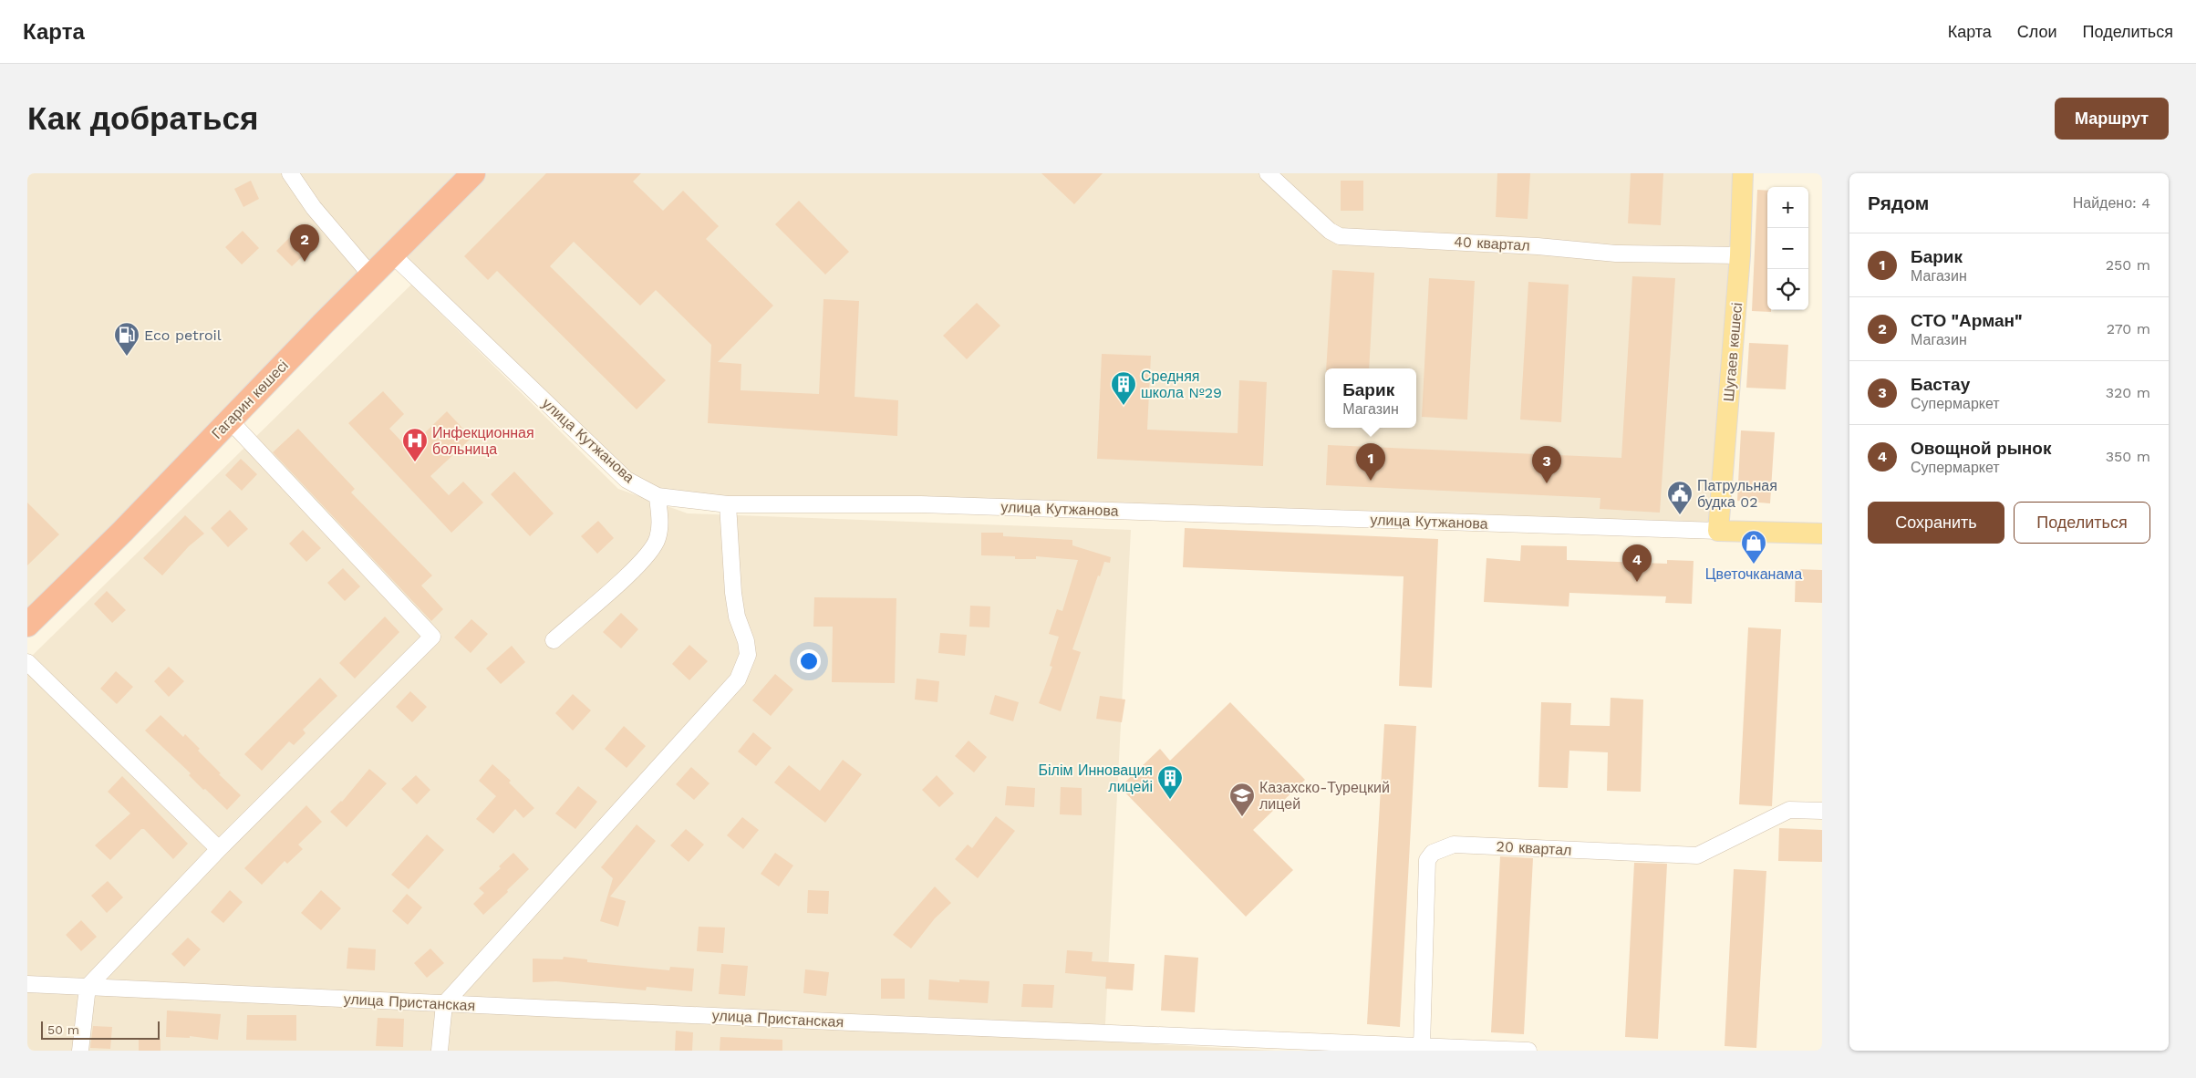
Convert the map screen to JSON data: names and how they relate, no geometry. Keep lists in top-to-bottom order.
{
  "streets": {
    "highway": ["Гагарин көшесі"],
    "main road": ["Шугаев көшесі", "улица Кутжанова"],
    "street": ["40 квартал", "20 квартал", "улица Пристанская"]
  },
  "crossings": [
    ["40 квартал", "Шугаев көшесі"],
    ["Шугаев көшесі", "улица Кутжанова"],
    ["Гагарин көшесі", "улица Кутжанова"],
    ["20 квартал", "улица Пристанская"]
  ],
  "places": {
    "fuel station": ["Eco petroil"],
    "building": ["Средняя школа №29", "Білім Инновация лицейі"],
    "hospital": ["Инфекционная больница"],
    "public building": ["Патрульная будка 02"],
    "shop": ["Цветочканама"],
    "school or university": ["Казахско-Турецкий лицей"]
  },
  "scale_bar": "50 m",
  "page": {
    "header": "Карта",
    "nav": ["Карта", "Слои", "Поделиться"],
    "buttons": [
      "Маршрут",
      ["Сохранить", "Поделиться"]
    ],
    "title": "Как добраться",
    "heading": ["Рядом", "Найдено: 4"],
    "map_buttons": ["+", "−"],
    "pins": [
      "2",
      "1",
      "3",
      "4"
    ],
    "list": [
      {
        "mark": "1",
        "name": "Барик",
        "note": "Магазин",
        "value": "250 m"
      },
      {
        "mark": "2",
        "name": "СТО \"Арман\"",
        "note": "Магазин",
        "value": "270 m"
      },
      {
        "mark": "3",
        "name": "Бастау",
        "note": "Супермаркет",
        "value": "320 m"
      },
      {
        "mark": "4",
        "name": "Овощной рынок",
        "note": "Супермаркет",
        "value": "350 m"
      }
    ],
    "popup": ["Барик", "Магазин"],
    "scale": "50 m"
  }
}
